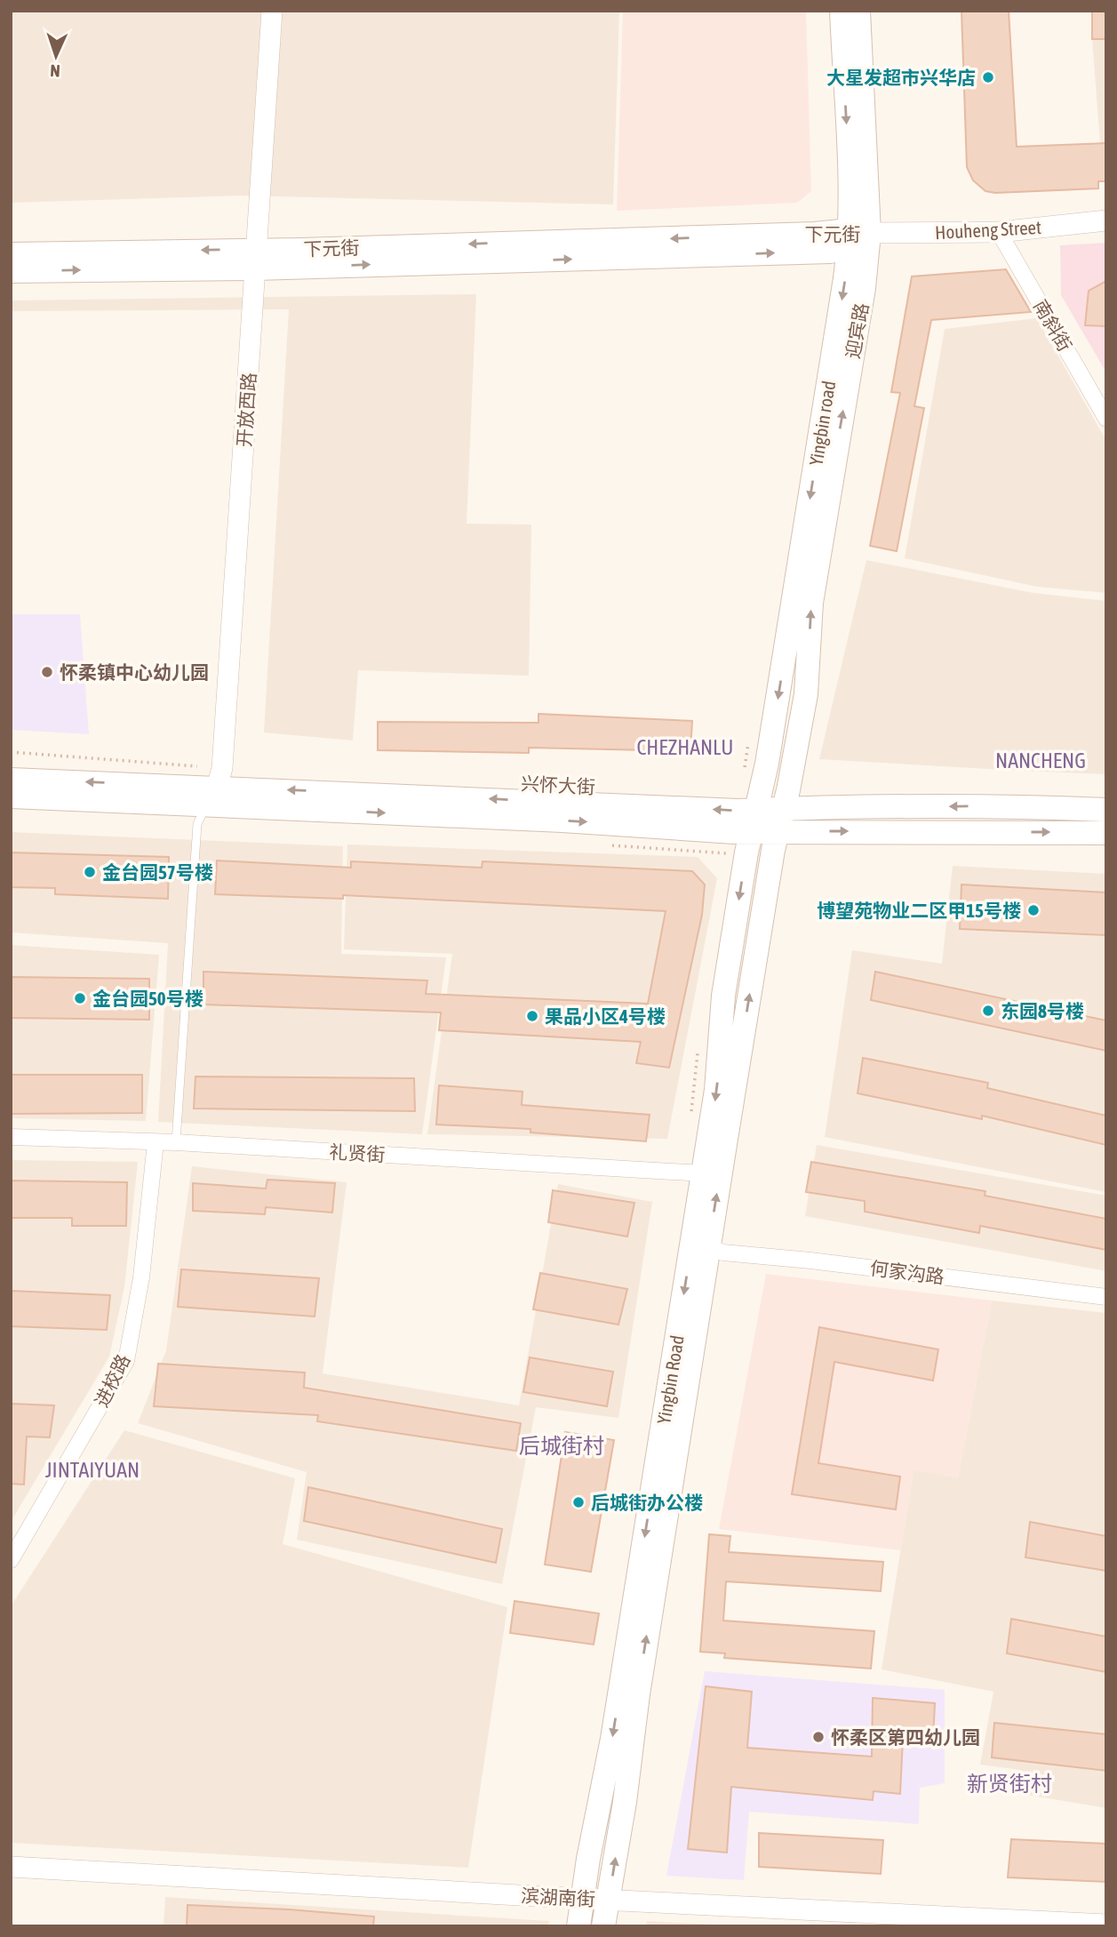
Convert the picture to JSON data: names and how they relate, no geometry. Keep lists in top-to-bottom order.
{
  "streets": {
    "main road": [
      "下元街",
      "迎宾路",
      "Yingbin road",
      "兴怀大街",
      "Yingbin Road"
    ],
    "street": [
      "Houheng Street",
      "南斜街",
      "开放西路",
      "礼贤街",
      "何家沟路",
      "进校路",
      "滨湖南街"
    ]
  },
  "crossings": [
    ["Houheng Street", "下元街"],
    ["Houheng Street", "南斜街"],
    ["Houheng Street", "迎宾路"],
    ["Houheng Street", "Yingbin road"],
    ["下元街", "迎宾路"],
    ["下元街", "开放西路"],
    ["下元街", "Yingbin road"],
    ["迎宾路", "Yingbin road"],
    ["迎宾路", "兴怀大街"],
    ["迎宾路", "Yingbin Road"],
    ["开放西路", "兴怀大街"],
    ["Yingbin road", "兴怀大街"],
    ["Yingbin road", "Yingbin Road"],
    ["兴怀大街", "Yingbin Road"],
    ["礼贤街", "Yingbin Road"],
    ["礼贤街", "进校路"],
    ["何家沟路", "Yingbin Road"],
    ["Yingbin Road", "滨湖南街"]
  ],
  "one_way": ["迎宾路", "Yingbin road"],
  "districts": [
    "CHEZHANLU",
    "NANCHENG",
    "后城街村",
    "JINTAIYUAN",
    "新贤街村"
  ],
  "places": [
    "大星发超市兴华店",
    "怀柔镇中心幼儿园",
    "金台园57号楼",
    "博望苑物业二区甲15号楼",
    "金台园50号楼",
    "东园8号楼",
    "果品小区4号楼",
    "后城街办公楼",
    "怀柔区第四幼儿园"
  ],
  "north": "bottom"
}
